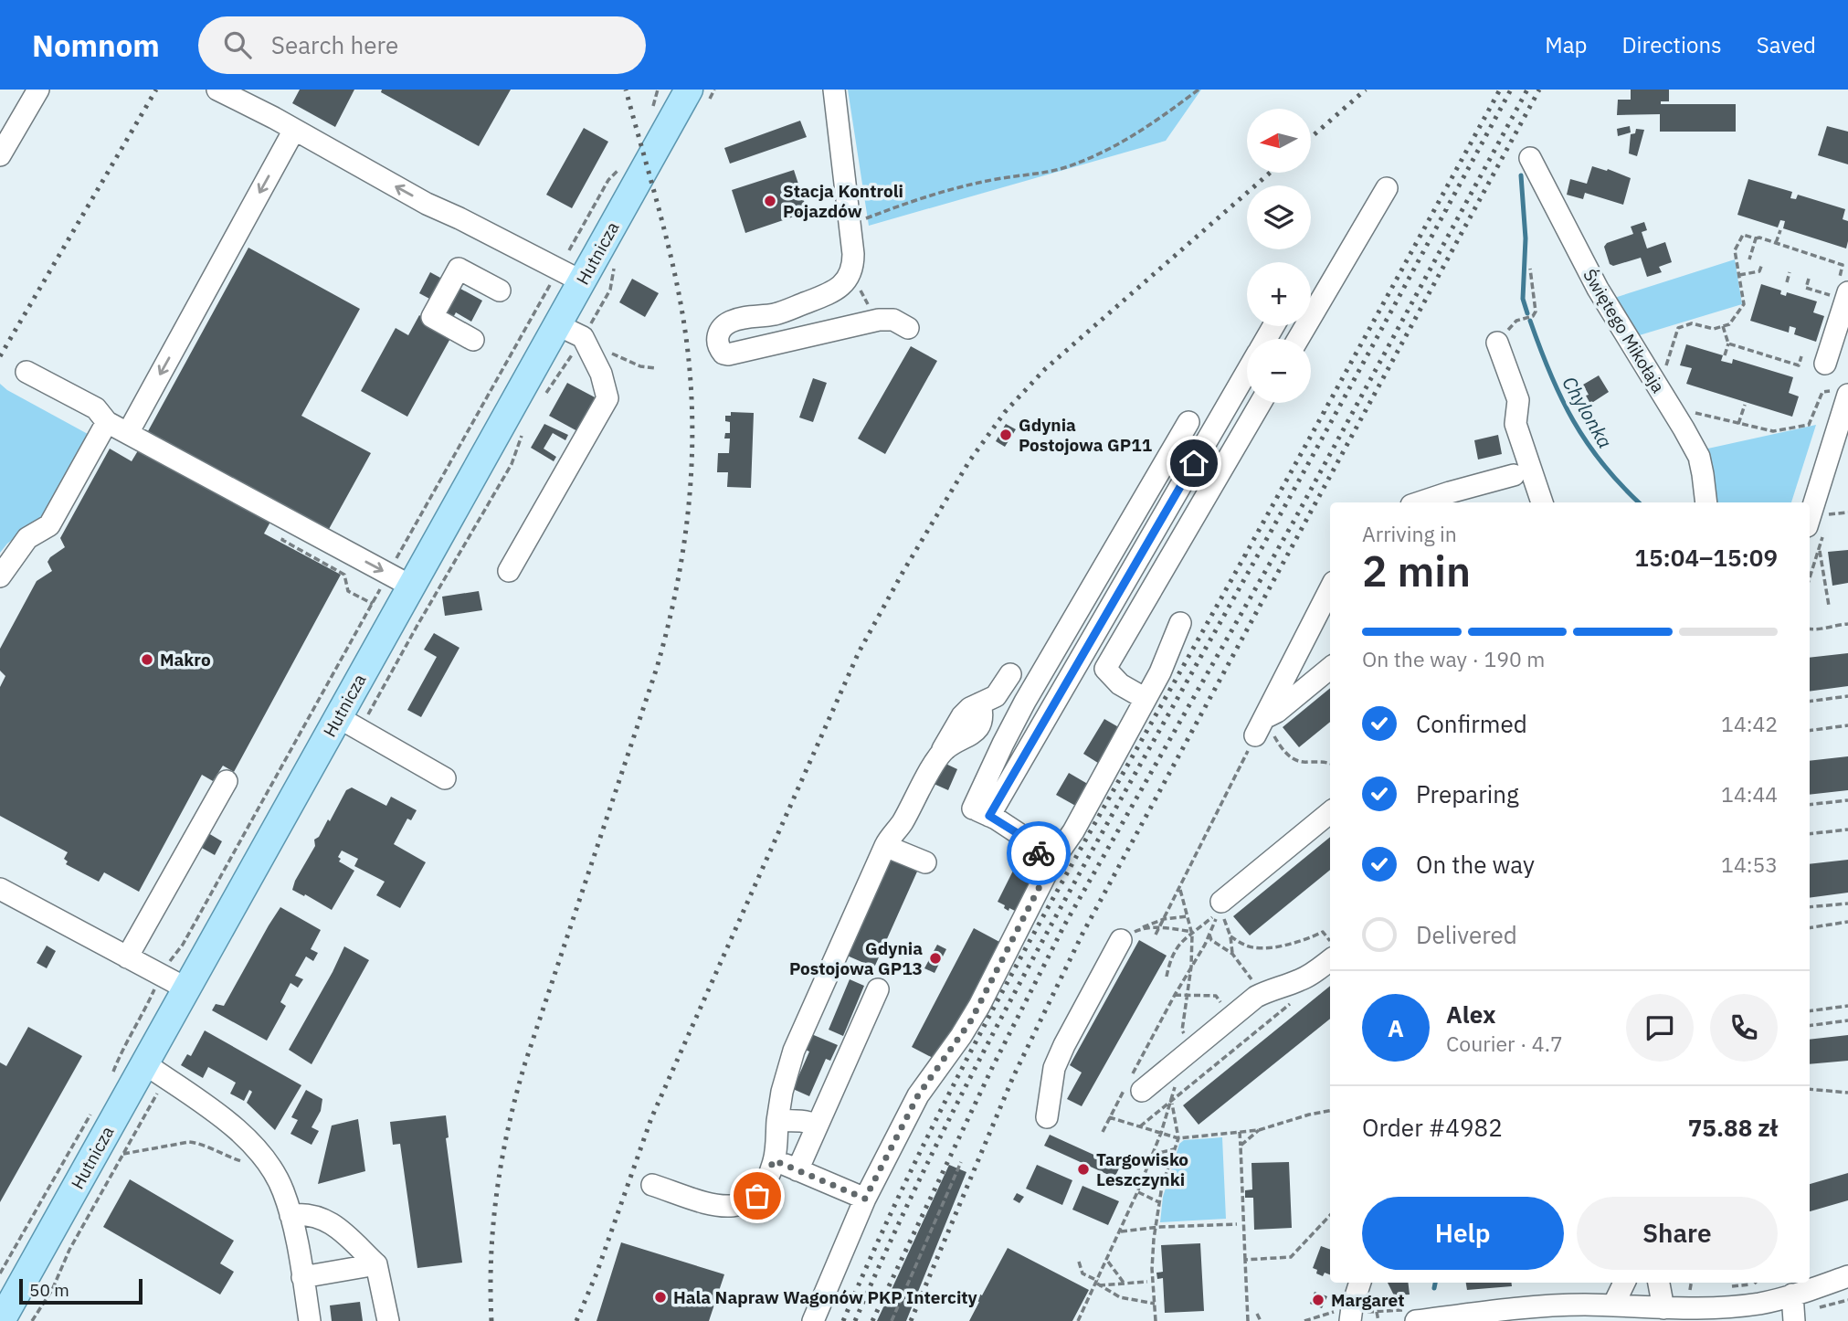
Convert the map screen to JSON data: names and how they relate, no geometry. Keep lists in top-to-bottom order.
{
  "streets": {
    "main road": ["Hutnicza"],
    "street": ["Świętego Mikołaja"]
  },
  "water": ["Chylonka"],
  "places": [
    "Stacja Kontroli Pojazdów",
    "Gdynia Postojowa GP11",
    "Makro",
    "Gdynia Postojowa GP13",
    "Targowisko Leszczynki",
    "Hala Napraw Wagonów PKP Intercity",
    "Margaret"
  ],
  "scale_bar": "50 m",
  "north": "left",
  "page": {
    "header": "Nomnom",
    "search": "Search here",
    "nav": ["Map", "Directions", "Saved"],
    "map_buttons": ["+", "−"],
    "heading": ["2 min", "Arriving in", "15:04–15:09"],
    "panel": [
      "Alex",
      "Courier · 4.7",
      "Order #4982",
      "75.88 zł"
    ],
    "bar": "On the way · 190 m",
    "list": [
      ["Confirmed", "14:42"],
      ["Preparing", "14:44"],
      ["On the way", "14:53"],
      "Delivered"
    ],
    "round": "A",
    "buttons": ["Help", "Share"],
    "scale": "50 m"
  }
}
